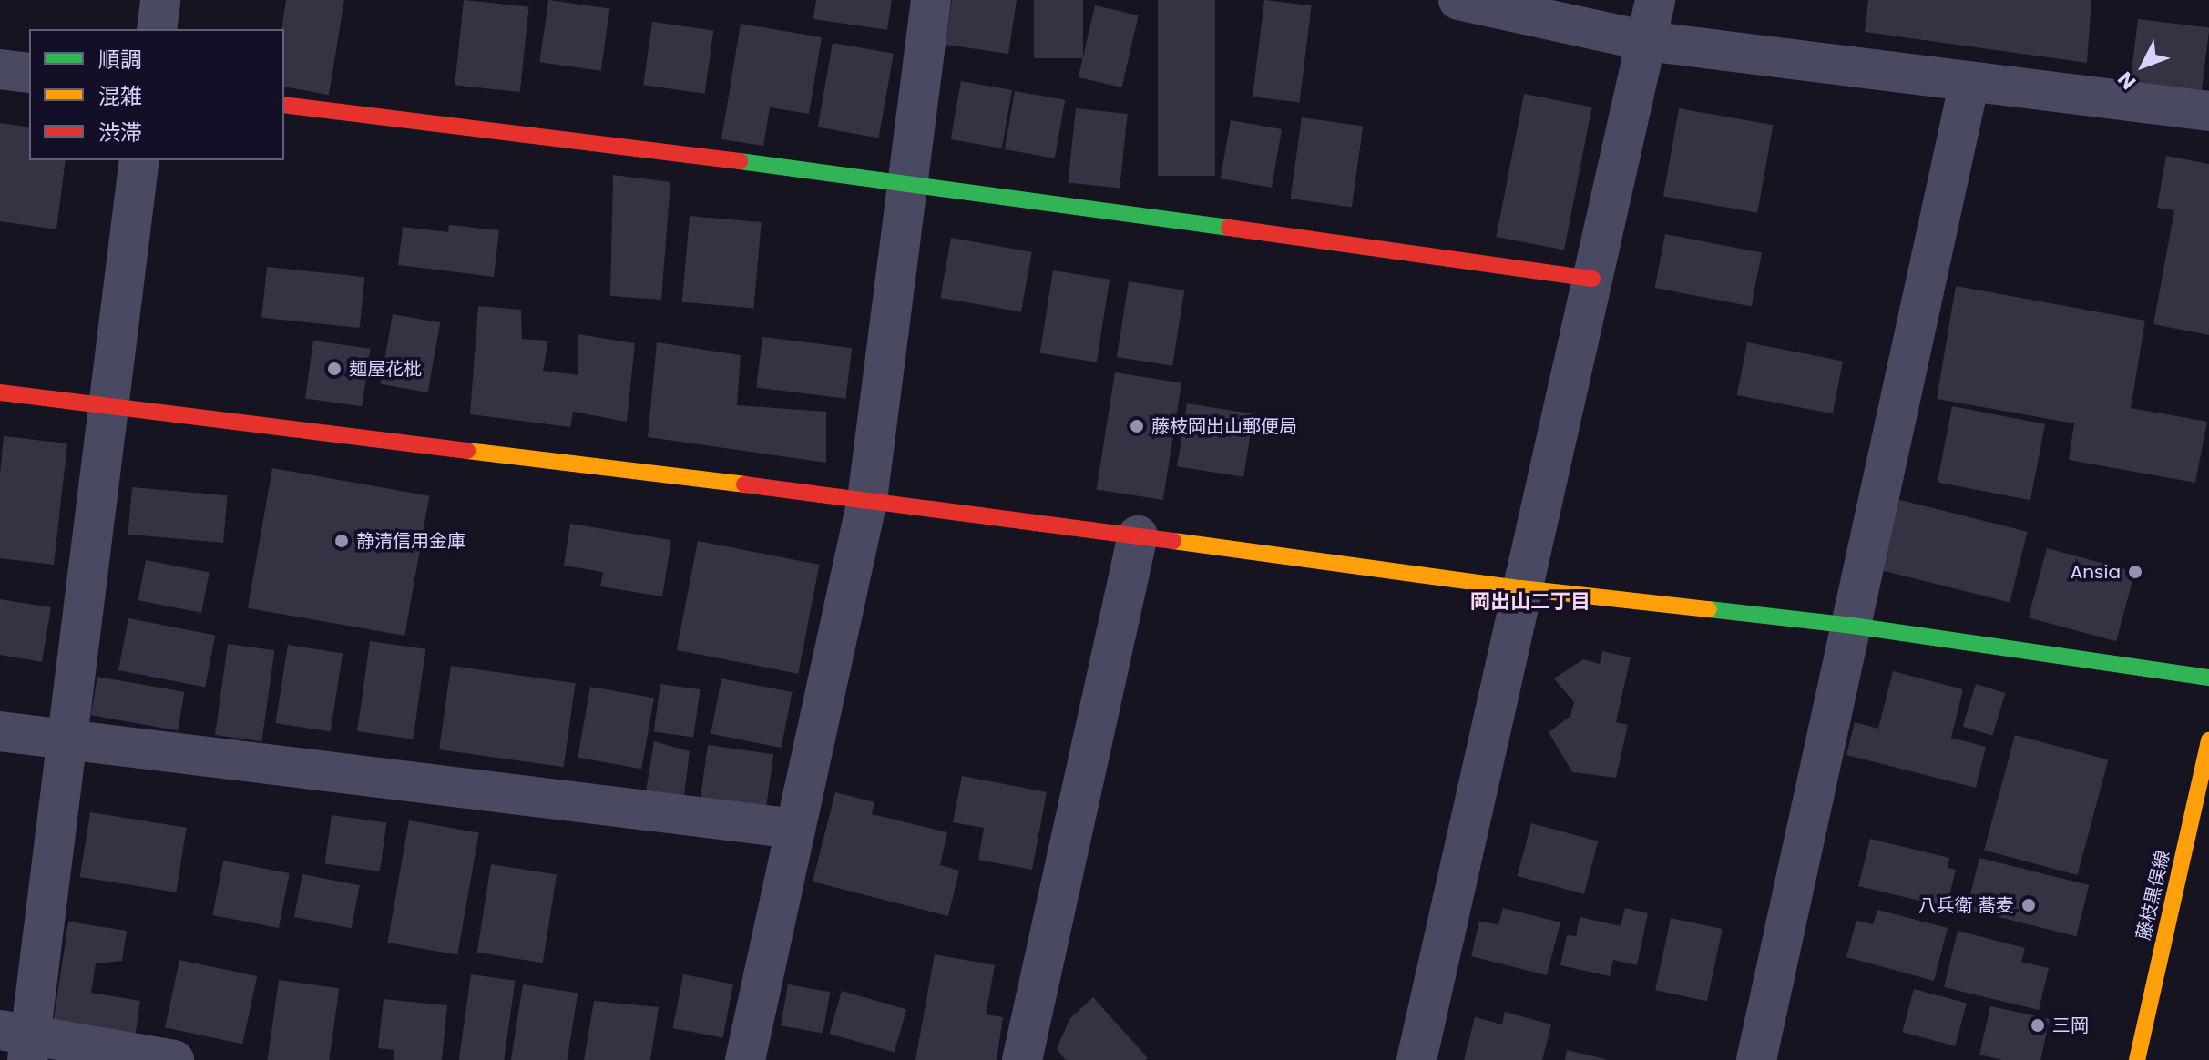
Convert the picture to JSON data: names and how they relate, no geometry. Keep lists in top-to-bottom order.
{
  "streets": {
    "street": ["藤枝黒俣線"]
  },
  "districts": ["岡出山二丁目"],
  "places": [
    "麺屋花枇",
    "藤枝岡出山郵便局",
    "静清信用金庫",
    "Ansia",
    "八兵衛 蕎麦",
    "三岡"
  ],
  "legend": ["順調", "混雑", "渋滞"],
  "north": "bottom left"
}
